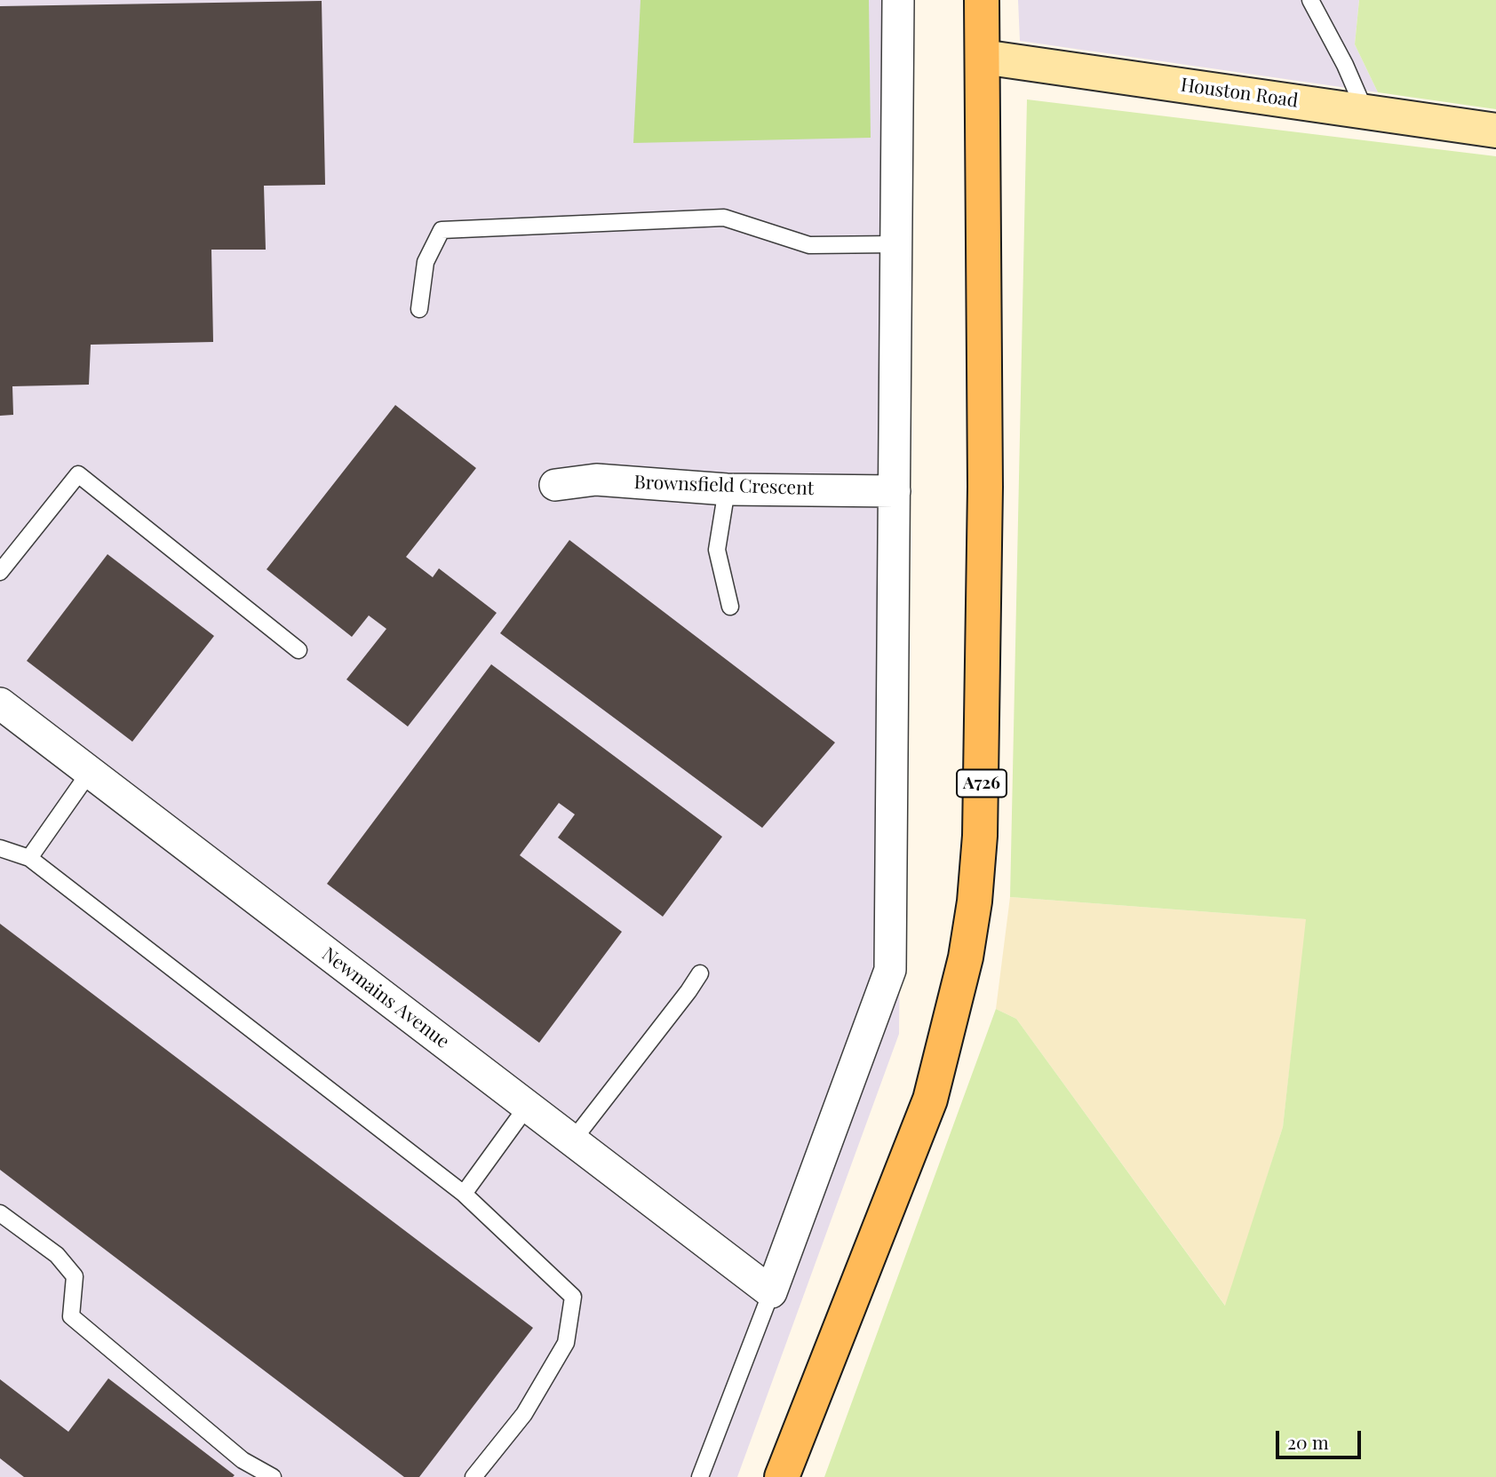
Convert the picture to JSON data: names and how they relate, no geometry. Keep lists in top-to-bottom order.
{
  "streets": {
    "main road": ["Houston Road", "A726"],
    "street": ["Brownsfield Crescent", "Newmains Avenue"]
  },
  "crossings": [
    ["Houston Road", "A726"]
  ],
  "scale_bar": "20 m"
}
